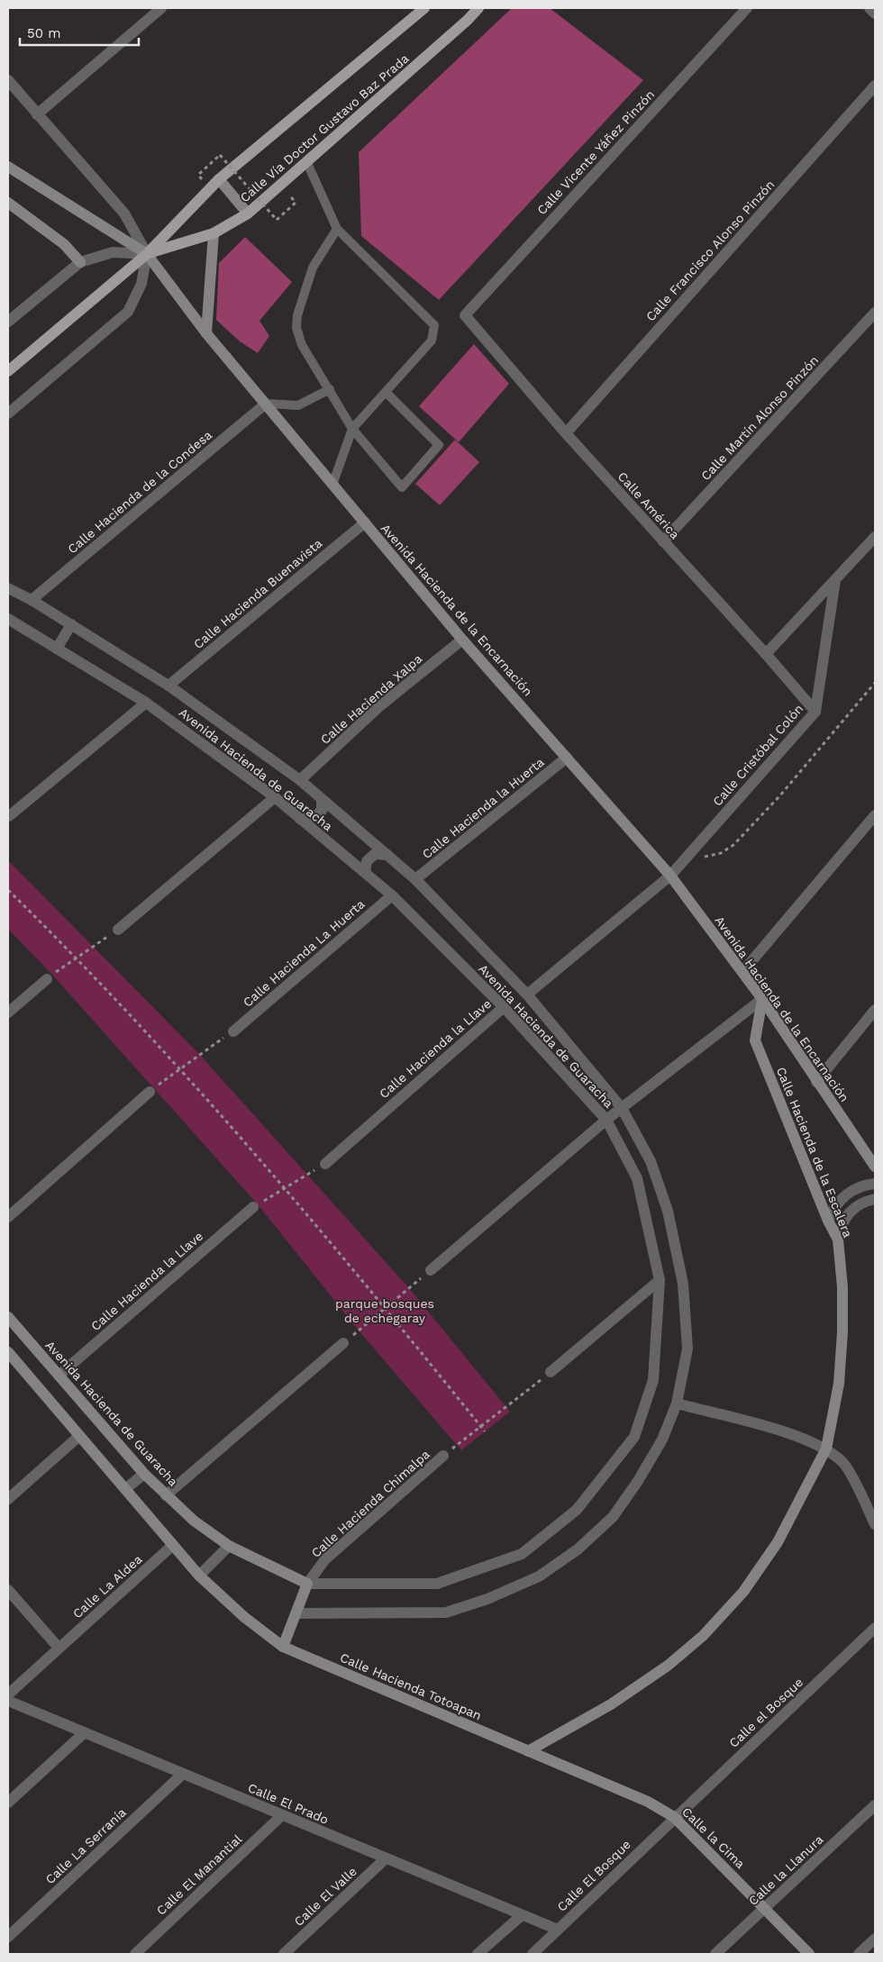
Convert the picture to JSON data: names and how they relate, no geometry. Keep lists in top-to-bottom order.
{
  "streets": {
    "main road": [
      "Calle Vía Doctor Gustavo Baz Prada",
      "Avenida Hacienda de la Encarnación",
      "Avenida Hacienda de Guaracha",
      "Calle Hacienda de la Escalera",
      "Calle Hacienda Chimalpa",
      "Calle Hacienda Totoapan",
      "Calle la Cima"
    ],
    "street": [
      "Calle Vicente Yáñez Pinzón",
      "Calle Francisco Alonso Pinzón",
      "Calle Martín Alonso Pinzón",
      "Calle Hacienda de la Condesa",
      "Calle América",
      "Calle Hacienda Buenavista",
      "Calle Hacienda Xalpa",
      "Calle Cristóbal Colón",
      "Calle Hacienda la Huerta",
      "Calle Hacienda La Huerta",
      "Calle Hacienda la Llave",
      "Calle La Aldea",
      "Calle el Bosque",
      "Calle El Prado",
      "Calle La Serranía",
      "Calle la Llanura",
      "Calle El Manantial",
      "Calle El Bosque",
      "Calle El Valle"
    ]
  },
  "crossings": [
    ["Calle Vía Doctor Gustavo Baz Prada", "Avenida Hacienda de la Encarnación"],
    ["Calle Vicente Yáñez Pinzón", "Calle América"],
    ["Calle Francisco Alonso Pinzón", "Calle América"],
    ["Calle Martín Alonso Pinzón", "Calle América"],
    ["Calle Hacienda de la Condesa", "Avenida Hacienda de la Encarnación"],
    ["Calle Hacienda de la Condesa", "Avenida Hacienda de Guaracha"],
    ["Calle América", "Calle Cristóbal Colón"],
    ["Calle Hacienda Buenavista", "Avenida Hacienda de la Encarnación"],
    ["Calle Hacienda Buenavista", "Avenida Hacienda de Guaracha"],
    ["Avenida Hacienda de la Encarnación", "Calle Hacienda Xalpa"],
    ["Avenida Hacienda de la Encarnación", "Calle Cristóbal Colón"],
    ["Avenida Hacienda de la Encarnación", "Calle Hacienda la Huerta"],
    ["Avenida Hacienda de la Encarnación", "Calle Hacienda de la Escalera"],
    ["Calle Hacienda Xalpa", "Avenida Hacienda de Guaracha"],
    ["Avenida Hacienda de Guaracha", "Calle Hacienda la Huerta"],
    ["Avenida Hacienda de Guaracha", "Calle Hacienda La Huerta"],
    ["Avenida Hacienda de Guaracha", "Calle Hacienda la Llave"],
    ["Avenida Hacienda de Guaracha", "Calle Hacienda Chimalpa"],
    ["Calle Hacienda de la Escalera", "Calle Hacienda Totoapan"],
    ["Calle Hacienda de la Escalera", "Calle la Cima"],
    ["Calle Hacienda Chimalpa", "Calle Hacienda Totoapan"],
    ["Calle Hacienda Totoapan", "Calle la Cima"],
    ["Calle el Bosque", "Calle la Cima"],
    ["Calle el Bosque", "Calle El Bosque"],
    ["Calle El Prado", "Calle La Serranía"],
    ["Calle El Prado", "Calle El Manantial"],
    ["Calle El Prado", "Calle El Bosque"],
    ["Calle El Prado", "Calle El Valle"],
    ["Calle la Cima", "Calle la Llanura"],
    ["Calle la Cima", "Calle El Bosque"]
  ],
  "parks": ["parque bosques de echegaray"],
  "scale_bar": "50 m"
}
